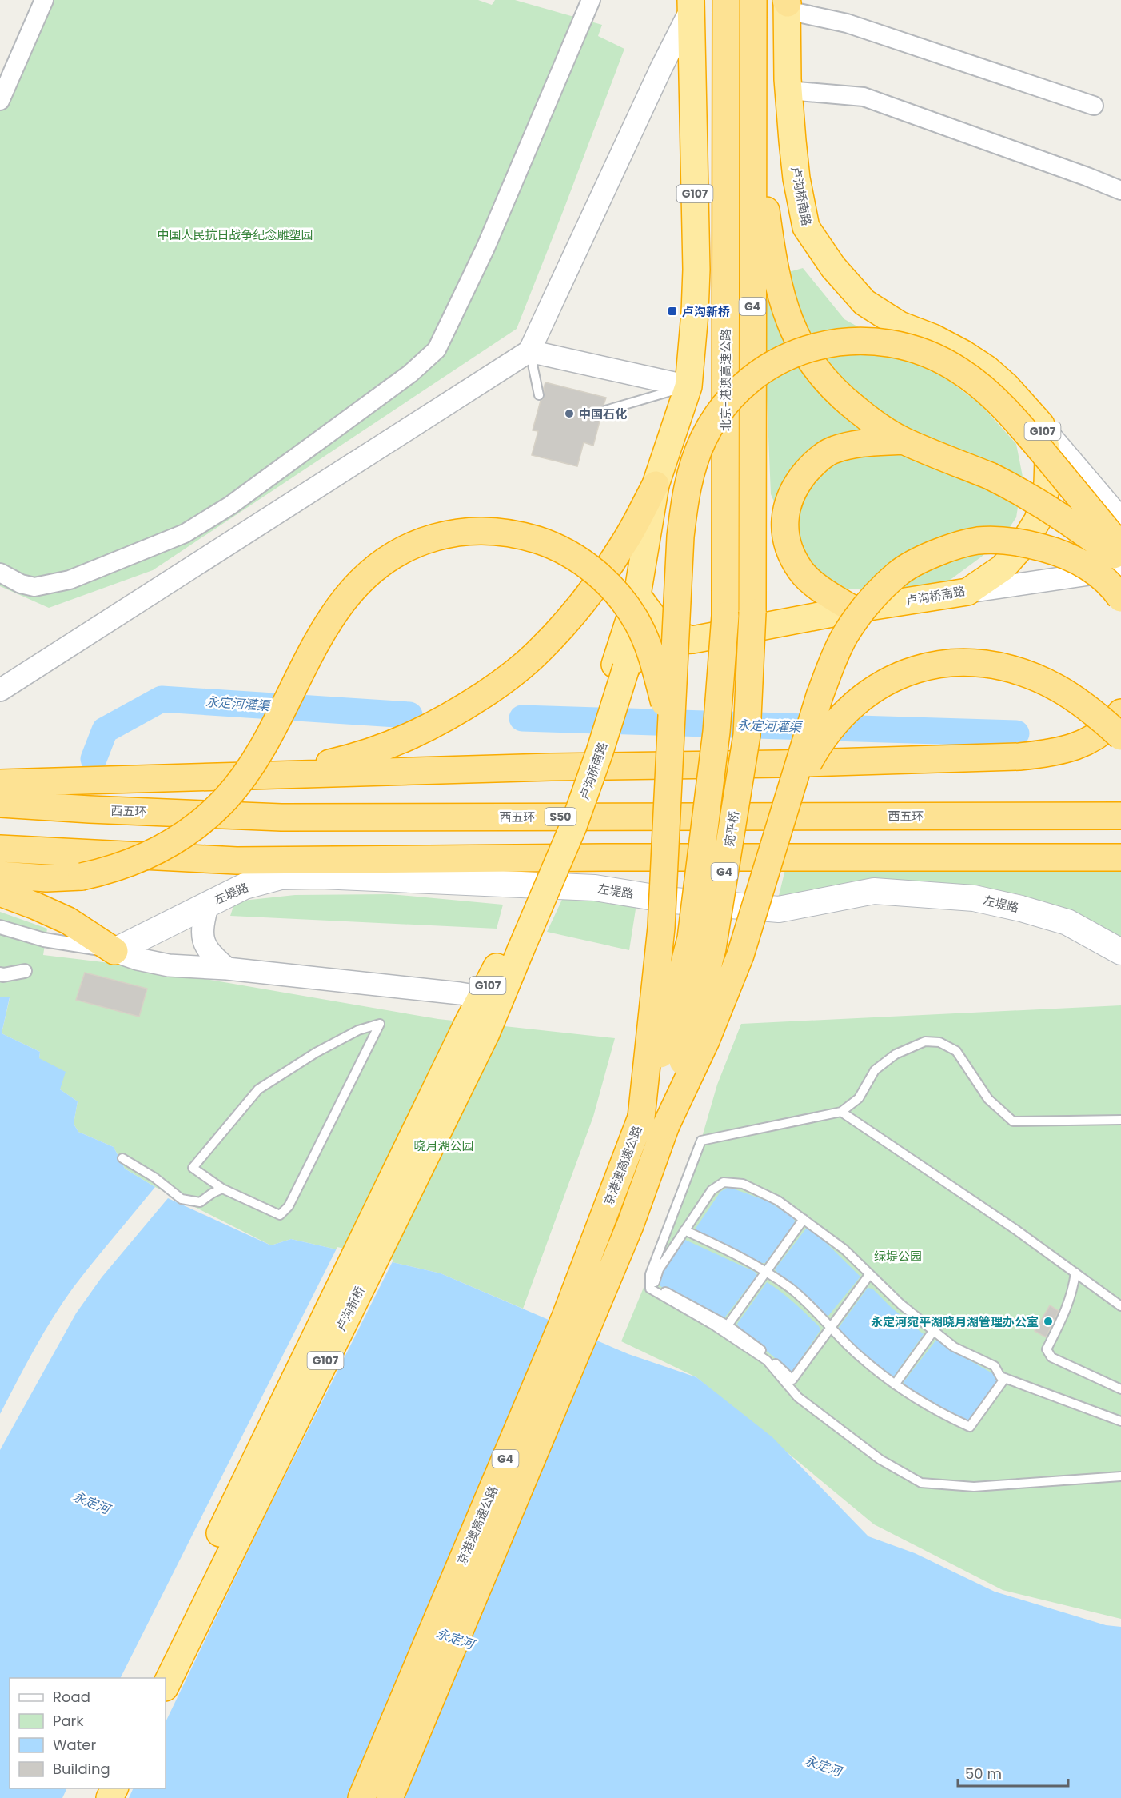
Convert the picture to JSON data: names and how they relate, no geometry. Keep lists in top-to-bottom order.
{
  "streets": {
    "highway": [
      "G107",
      "卢沟桥南路",
      "G4",
      "北京-港澳高速公路",
      "西五环",
      "S50",
      "宛平桥",
      "京港澳高速公路",
      "卢沟新桥"
    ],
    "main road": ["左堤路"]
  },
  "crossings": [
    ["卢沟桥南路", "卢沟新桥"],
    ["G4", "宛平桥"],
    ["北京-港澳高速公路", "京港澳高速公路"],
    ["宛平桥", "京港澳高速公路"]
  ],
  "water": ["永定河灌渠", "永定河"],
  "parks": ["中国人民抗日战争纪念雕塑园", "晓月湖公园", "绿堤公园"],
  "places": {
    "transit": ["卢沟新桥"],
    "other": ["中国石化", "永定河宛平湖晓月湖管理办公室"]
  },
  "legend": [
    "Road",
    "Park",
    "Water",
    "Building"
  ],
  "scale_bar": "50 m"
}
